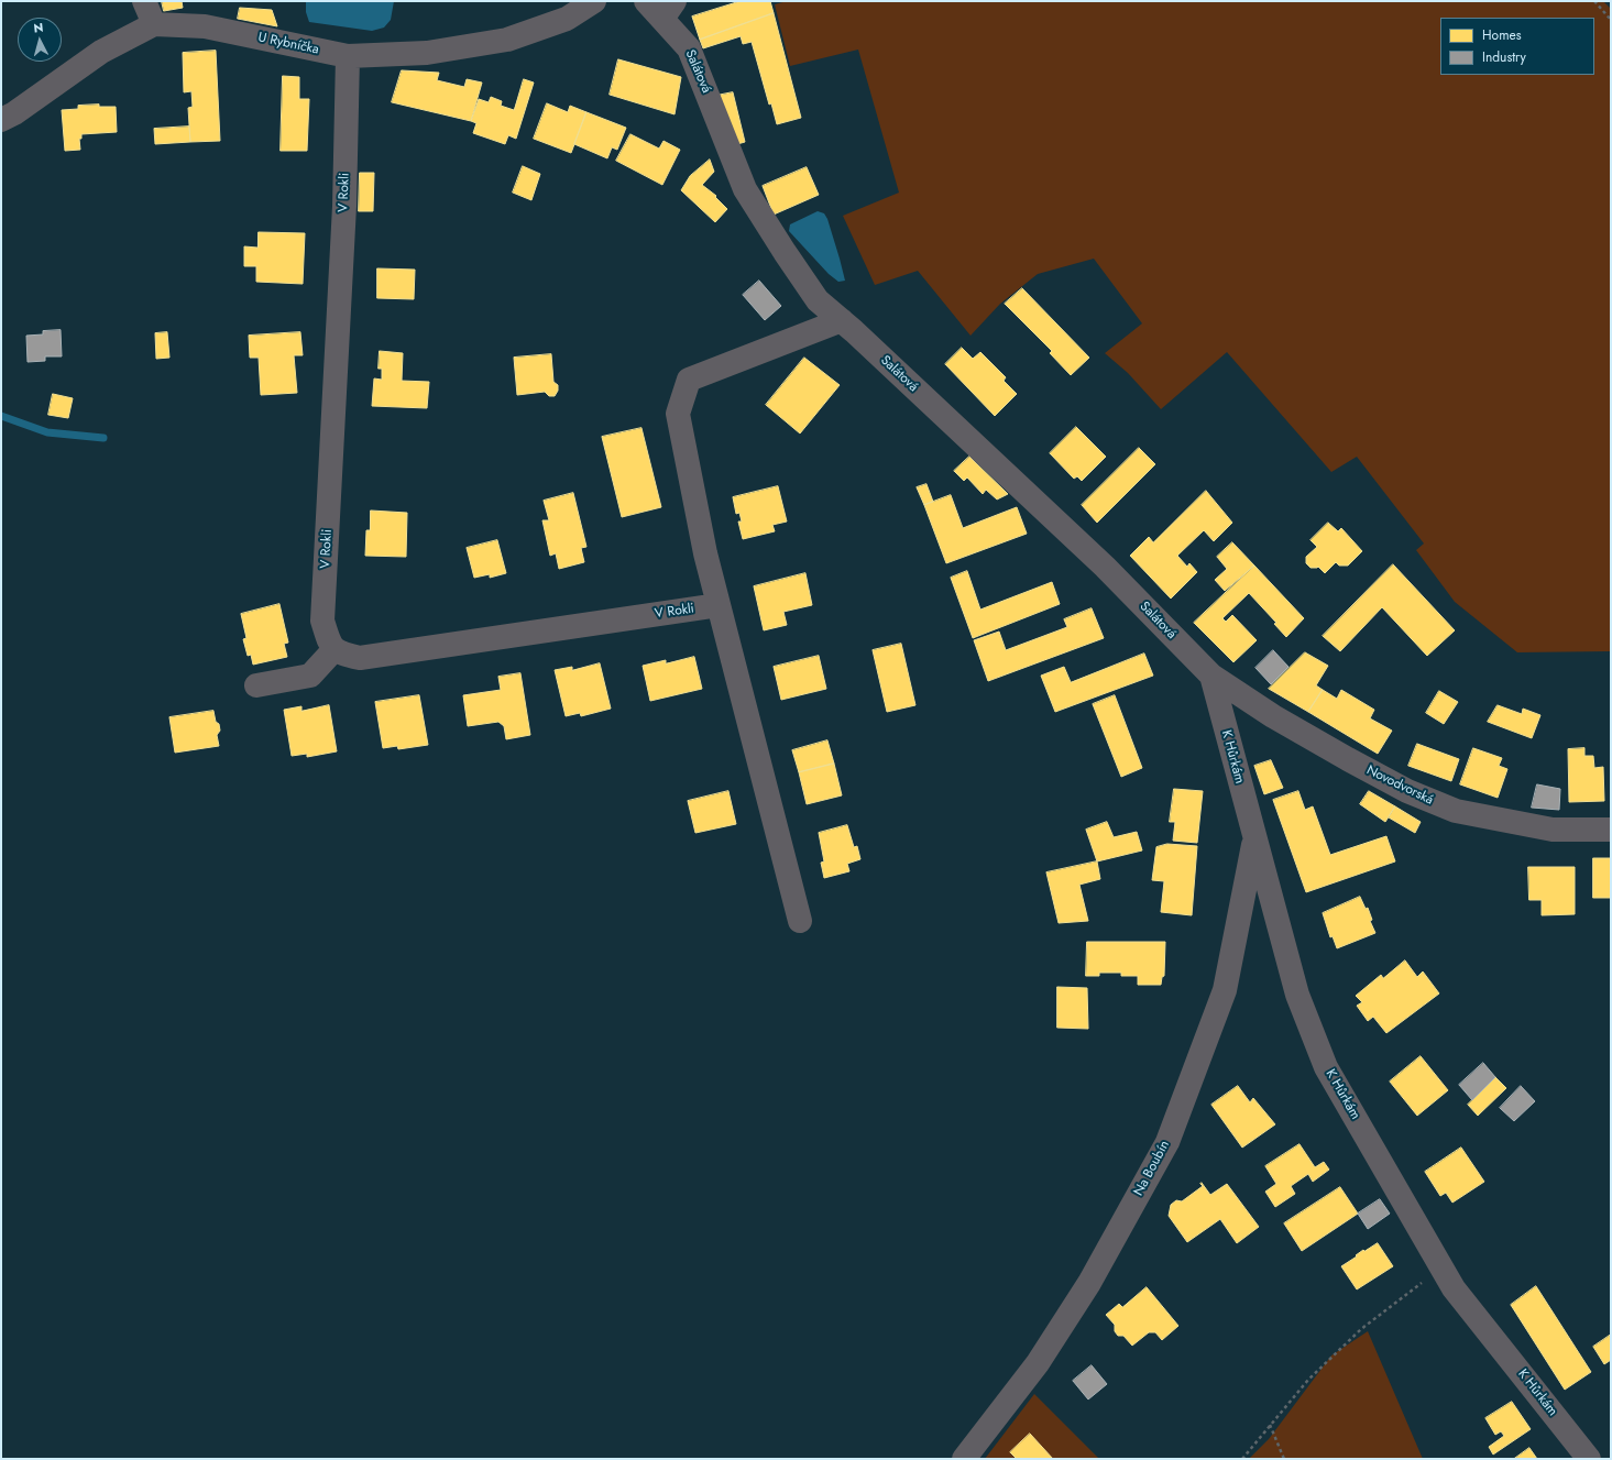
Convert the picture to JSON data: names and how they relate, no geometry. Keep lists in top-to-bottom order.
{
  "streets": {
    "street": [
      "U Rybníčka",
      "Salátová",
      "V Rokli",
      "K Hůrkám",
      "Novodvorská",
      "Na Boubín"
    ]
  },
  "crossings": [
    ["U Rybníčka", "V Rokli"],
    ["Salátová", "K Hůrkám"],
    ["Salátová", "Novodvorská"],
    ["K Hůrkám", "Novodvorská"],
    ["K Hůrkám", "Na Boubín"]
  ],
  "legend": ["Homes", "Industry"],
  "north": "top"
}
